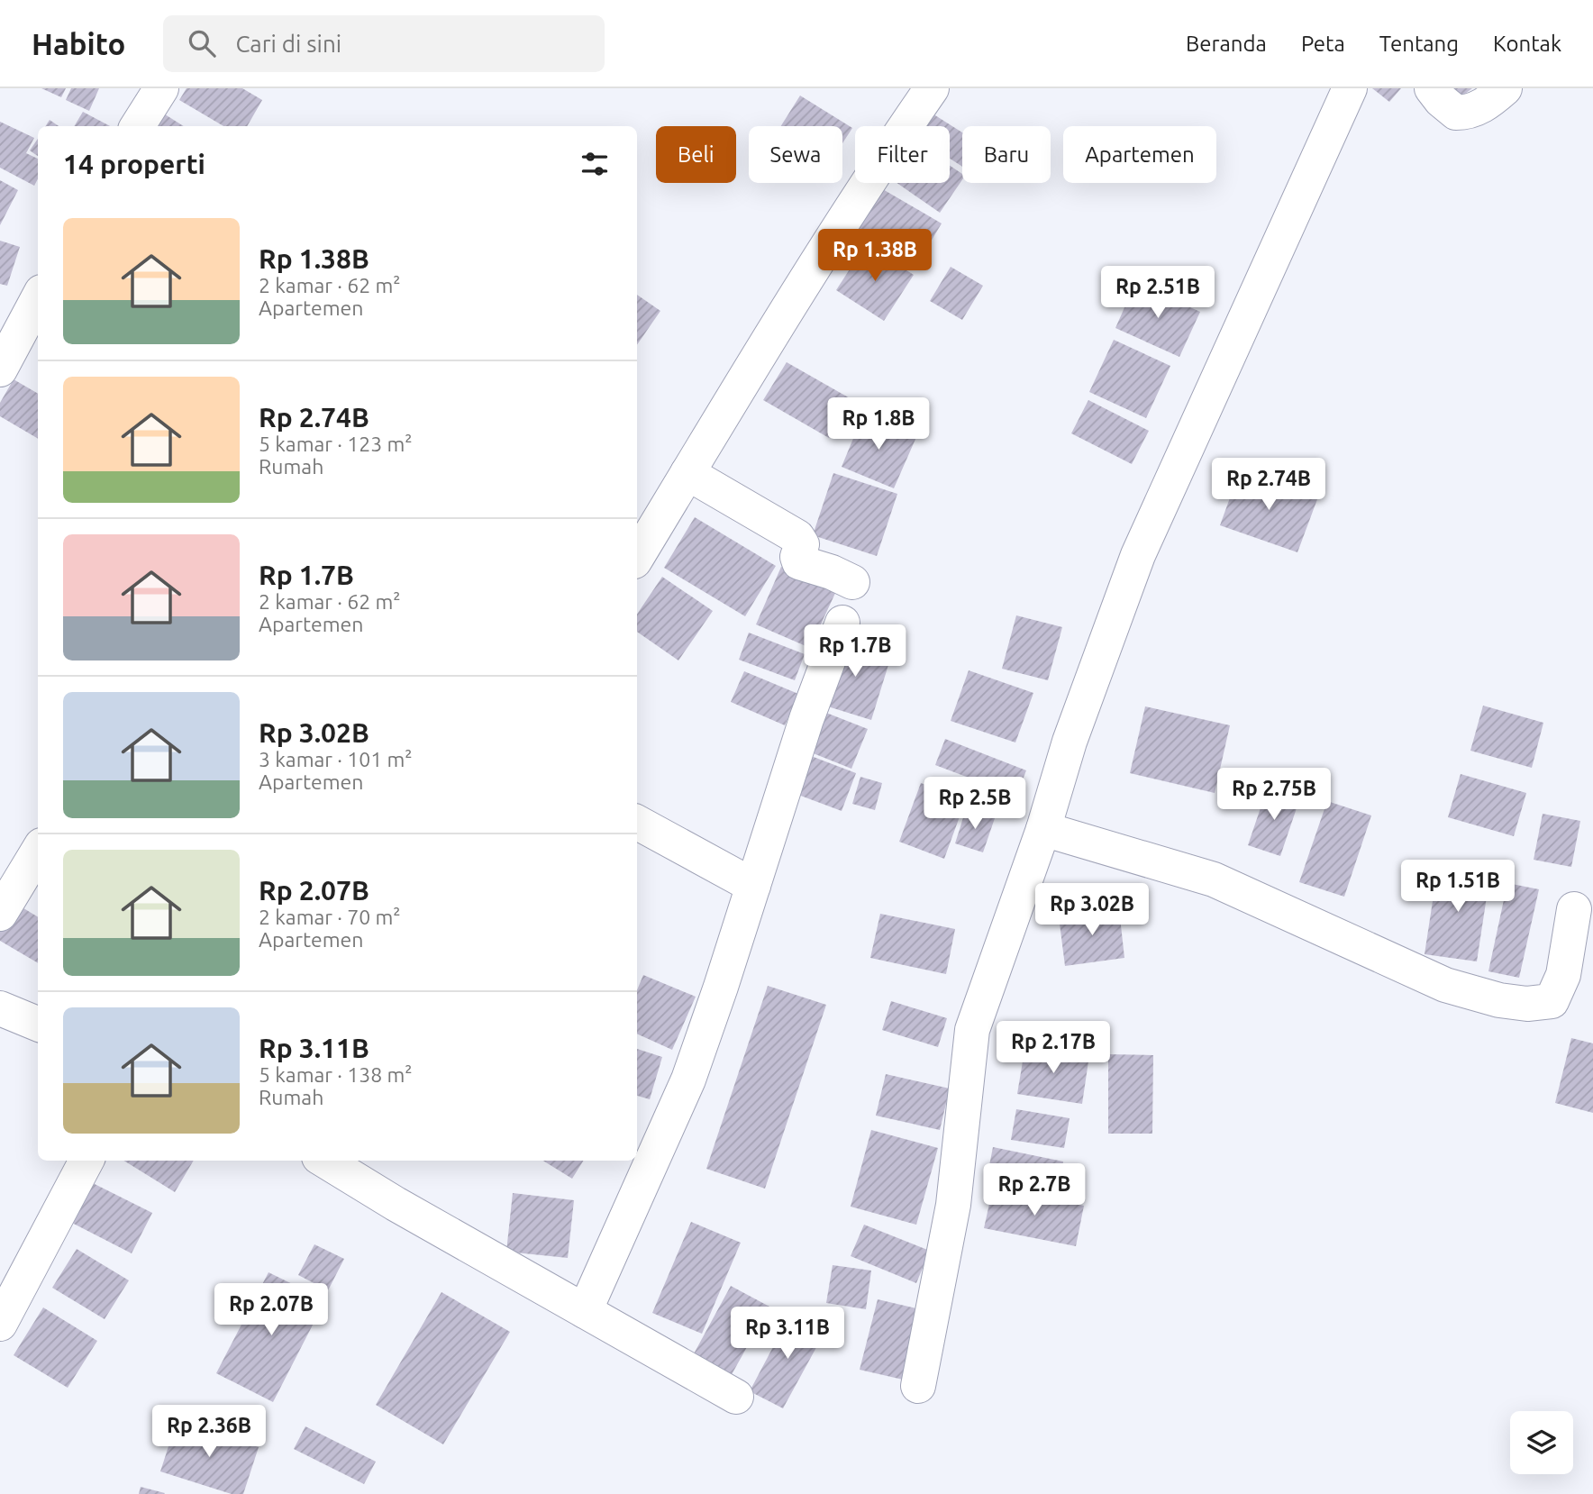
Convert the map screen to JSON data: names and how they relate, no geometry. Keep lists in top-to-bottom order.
{
  "page": {
    "header": "Habito",
    "search": "Cari di sini",
    "nav": [
      "Beranda",
      "Peta",
      "Tentang",
      "Kontak"
    ],
    "chip": [
      "Beli",
      "Sewa",
      "Filter",
      "Baru",
      "Apartemen"
    ],
    "heading": "14 properti",
    "list": [
      {
        "name": "Rp 1.38B",
        "note": "2 kamar · 62 m² · Apartemen"
      },
      {
        "name": "Rp 2.74B",
        "note": "5 kamar · 123 m² · Rumah"
      },
      {
        "name": "Rp 1.7B",
        "note": "2 kamar · 62 m² · Apartemen"
      },
      {
        "name": "Rp 3.02B",
        "note": "3 kamar · 101 m² · Apartemen"
      },
      {
        "name": "Rp 2.07B",
        "note": "2 kamar · 70 m² · Apartemen"
      },
      {
        "name": "Rp 3.11B",
        "note": "5 kamar · 138 m² · Rumah"
      }
    ],
    "price": [
      "Rp 1.38B",
      "Rp 2.51B",
      "Rp 1.8B",
      "Rp 2.74B",
      "Rp 1.7B",
      "Rp 2.75B",
      "Rp 2.5B",
      "Rp 1.51B",
      "Rp 3.02B",
      "Rp 2.17B",
      "Rp 2.7B",
      "Rp 2.07B",
      "Rp 3.11B",
      "Rp 2.36B"
    ]
  }
}
